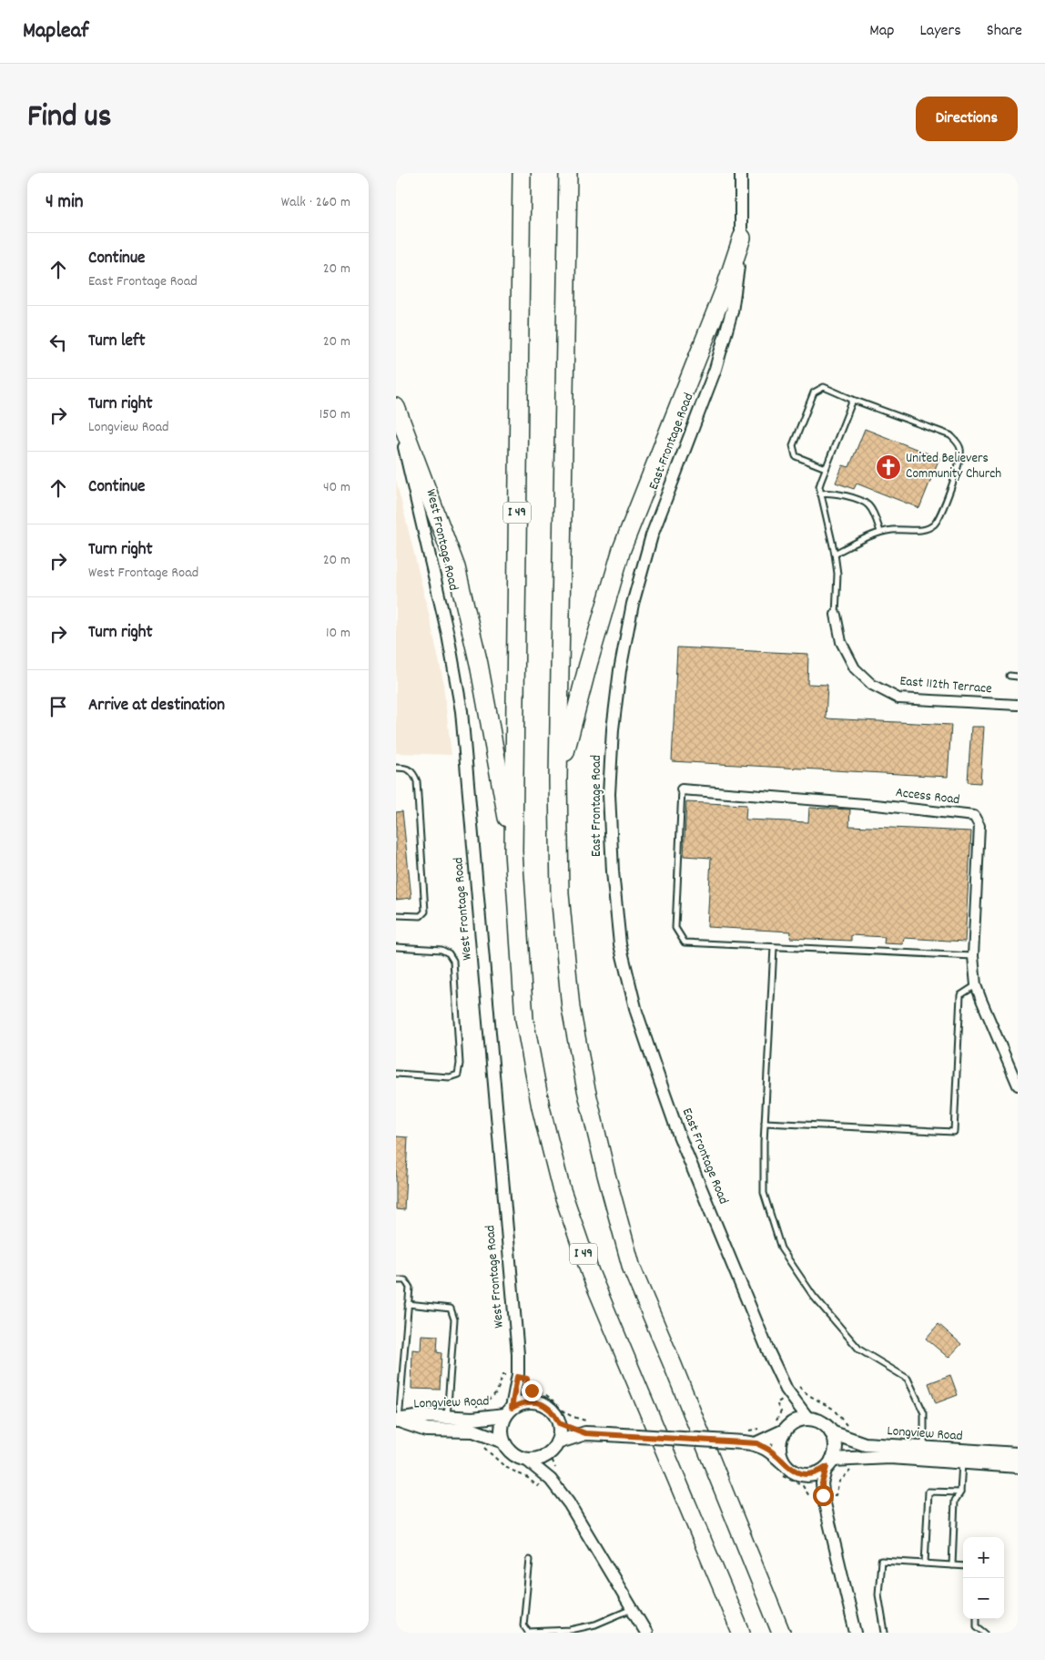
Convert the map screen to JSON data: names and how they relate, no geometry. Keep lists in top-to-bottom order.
{
  "streets": {
    "highway": ["I 49"],
    "main road": ["Longview Road"],
    "street": [
      "East Frontage Road",
      "West Frontage Road",
      "East 112th Terrace",
      "Access Road"
    ]
  },
  "crossings": [
    ["East Frontage Road", "Longview Road"],
    ["West Frontage Road", "Longview Road"]
  ],
  "places": {
    "church": ["United Believers Community Church"]
  },
  "page": {
    "header": "Mapleaf",
    "nav": ["Map", "Layers", "Share"],
    "title": "Find us",
    "buttons": "Directions",
    "heading": ["4 min", "Walk · 260 m"],
    "list": [
      ["Continue", "East Frontage Road", "20 m"],
      ["Turn left", "20 m"],
      ["Turn right", "Longview Road", "150 m"],
      ["Continue", "40 m"],
      ["Turn right", "West Frontage Road", "20 m"],
      ["Turn right", "10 m"],
      "Arrive at destination"
    ],
    "map_buttons": ["+", "−"]
  }
}
